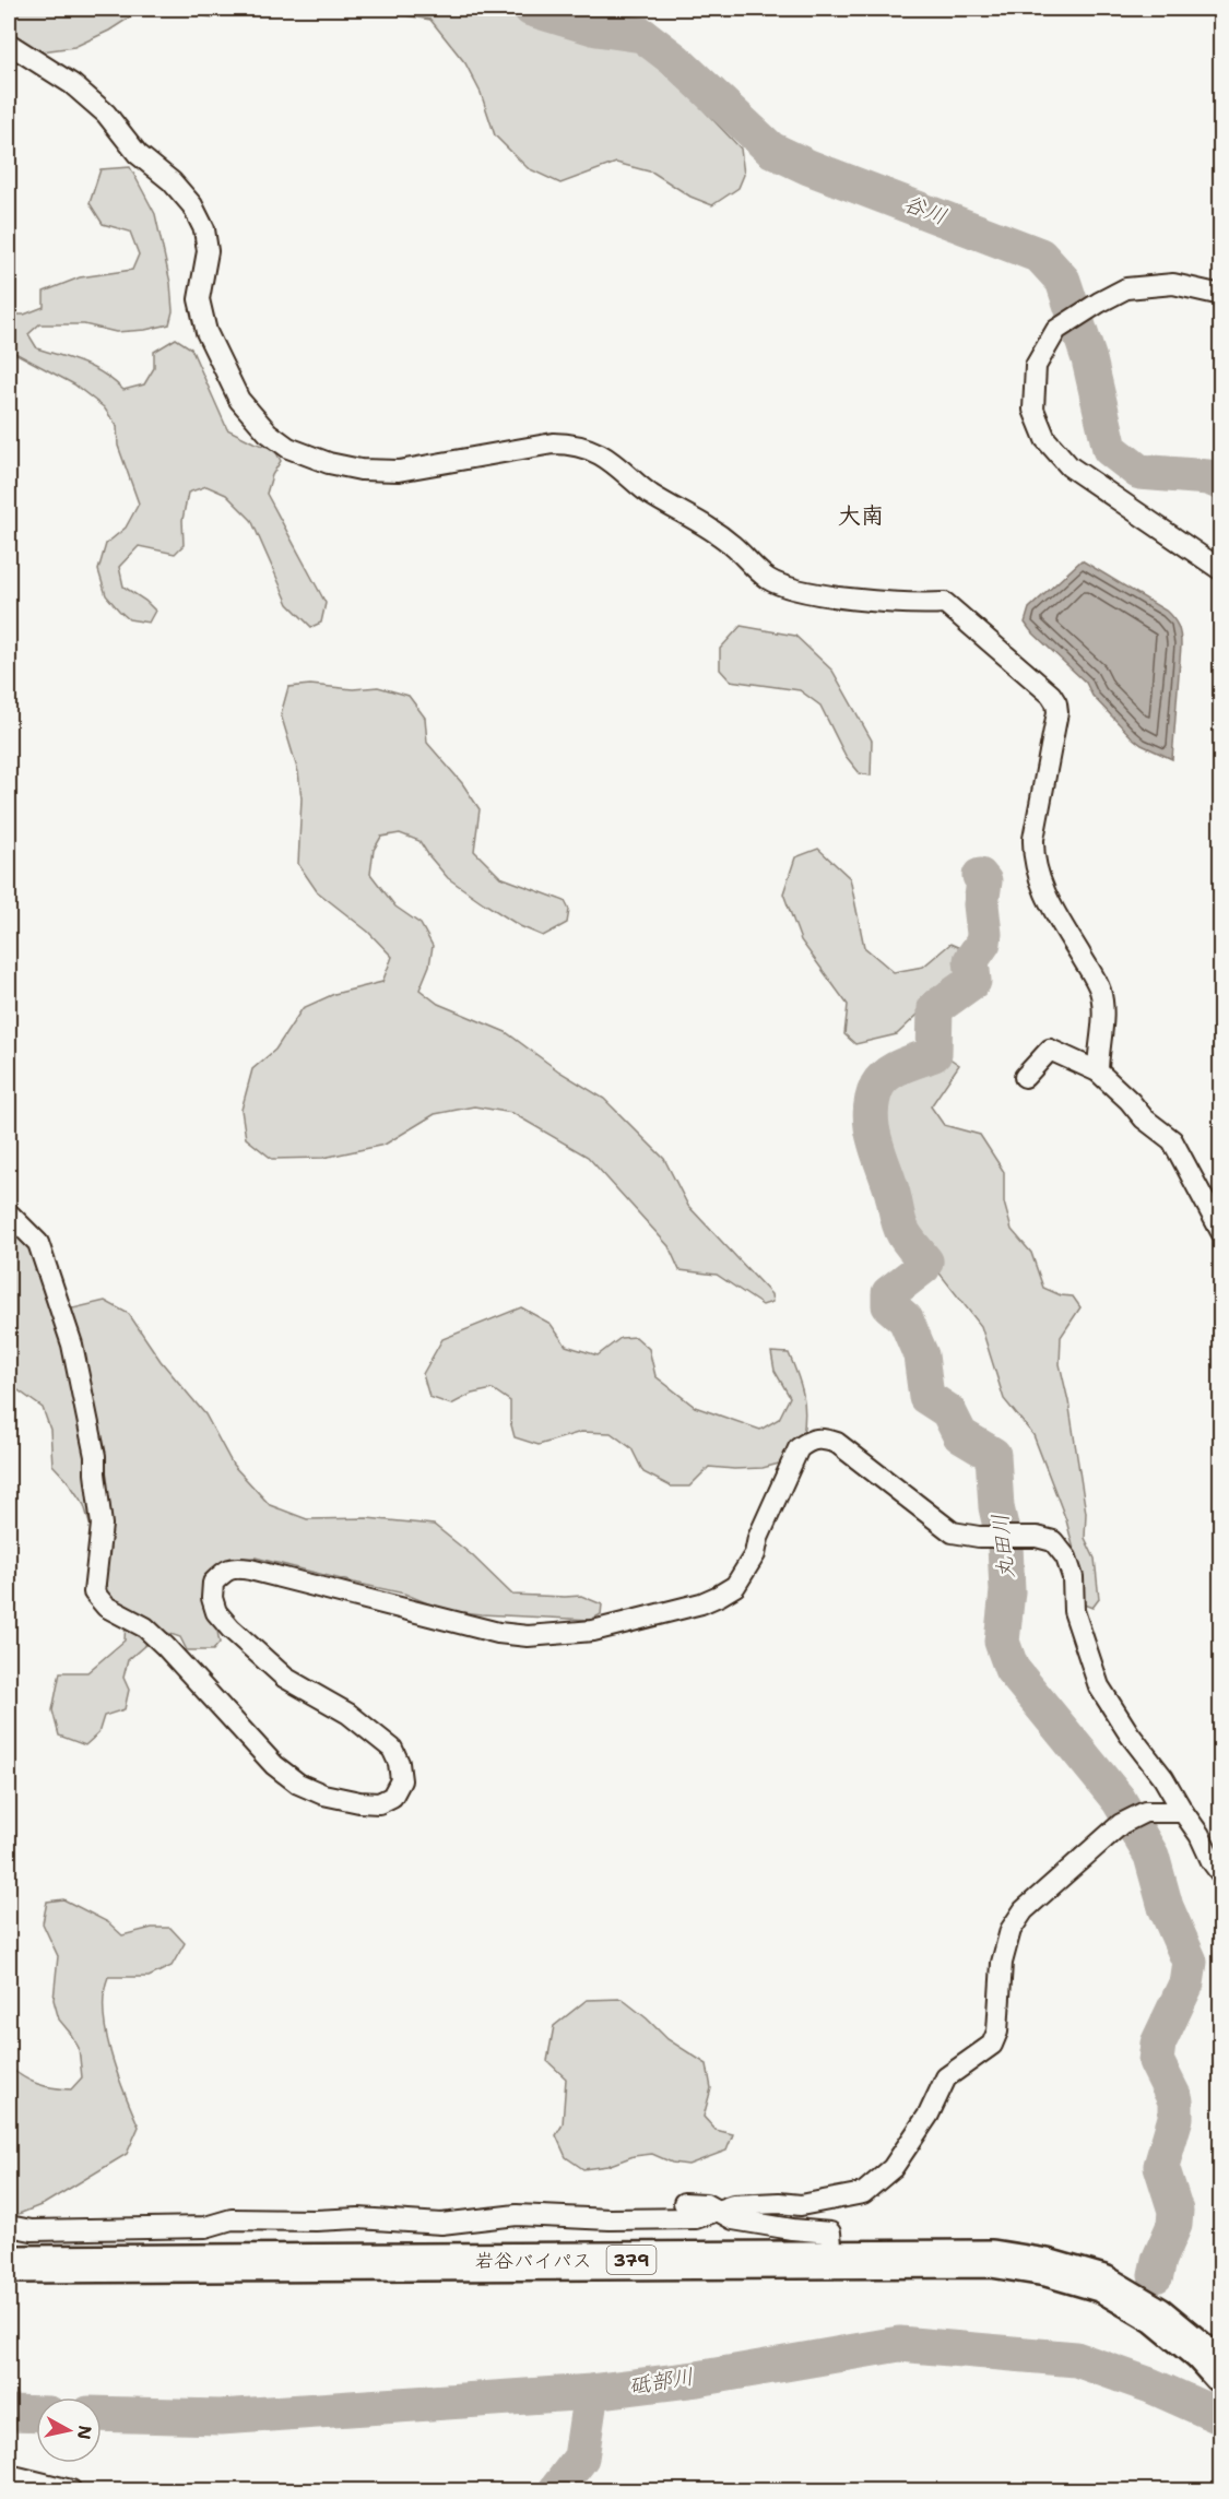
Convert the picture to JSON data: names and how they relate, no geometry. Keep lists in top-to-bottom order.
{
  "streets": {
    "highway": ["379", "岩谷バイパス"]
  },
  "districts": ["大南"],
  "water": ["谷川", "丸田川", "砥部川"],
  "north": "right"
}
